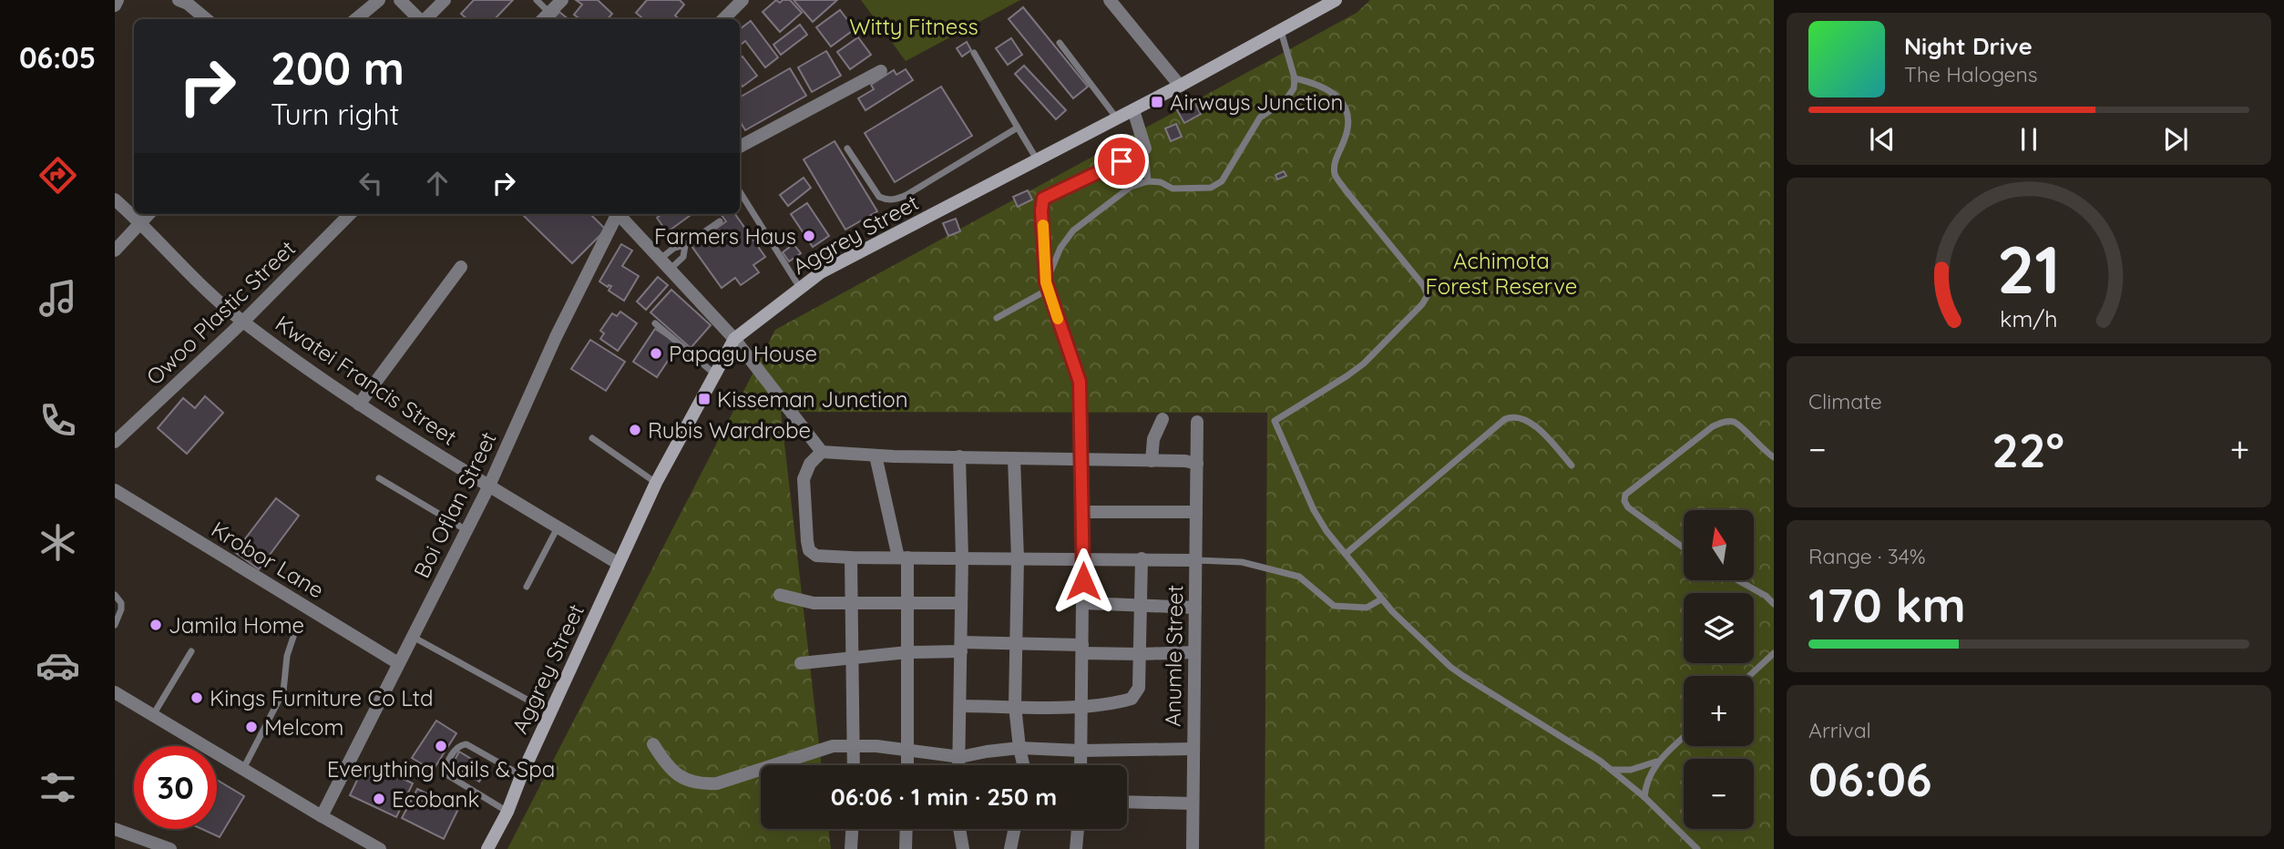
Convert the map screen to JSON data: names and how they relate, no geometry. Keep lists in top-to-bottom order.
{
  "streets": {
    "main road": ["Aggrey Street"],
    "street": [
      "Owoo Plastic Street",
      "Kwatei Francis Street",
      "Boi Oflan Street",
      "Krobor Lane",
      "Anumle Street"
    ]
  },
  "crossings": [
    ["Aggrey Street", "Kwatei Francis Street"],
    ["Owoo Plastic Street", "Kwatei Francis Street"],
    ["Kwatei Francis Street", "Boi Oflan Street"],
    ["Boi Oflan Street", "Krobor Lane"]
  ],
  "parks": ["Witty Fitness", "Achimota Forest Reserve"],
  "places": {
    "transit": ["Airways Junction", "Kisseman Junction"],
    "other": [
      "Farmers Haus",
      "Papagu House",
      "Rubis Wardrobe",
      "Jamila Home",
      "Kings Furniture Co Ltd",
      "Melcom",
      "Everything Nails & Spa",
      "Ecobank"
    ]
  },
  "north": "top",
  "page": {
    "tabs": "06:05",
    "turn": ["200 m", "Turn right"],
    "song": ["Night Drive", "The Halogens"],
    "tile": [
      "Climate",
      ["Range · 34%", "170 km"],
      ["Arrival", "06:06"]
    ],
    "heat": ["−", "22°", "+"],
    "map_buttons": ["+", "−"],
    "limit": "30",
    "trip": "06:06 · 1 min · 250 m",
    "gauge": ["21", "km/h"]
  }
}
